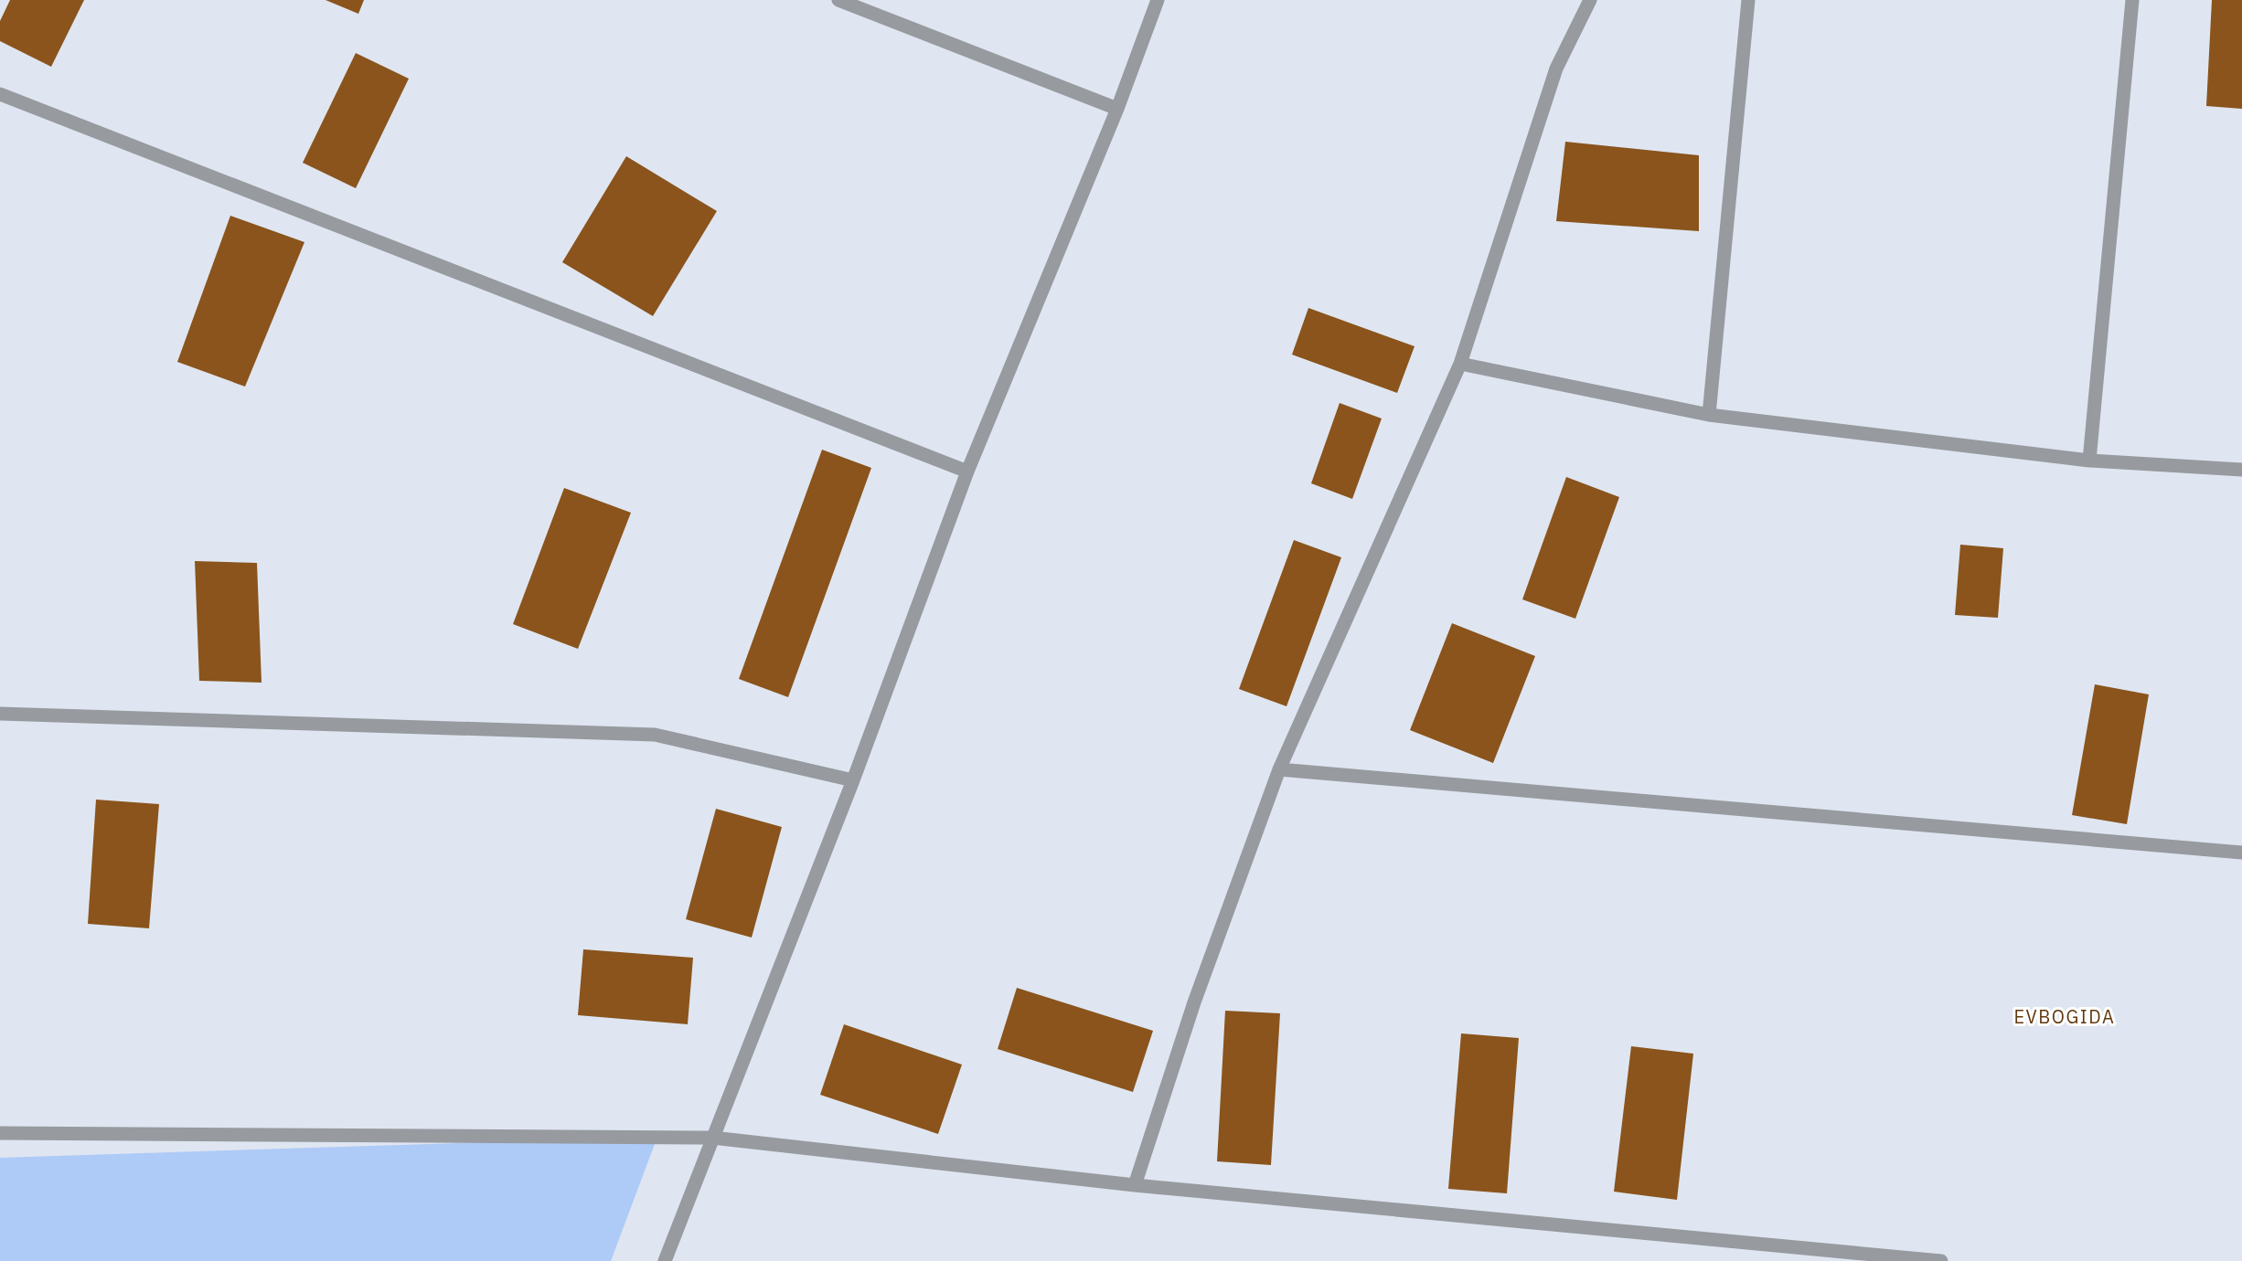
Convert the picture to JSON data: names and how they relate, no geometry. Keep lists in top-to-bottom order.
{
  "districts": ["EVBOGIDA"]
}
